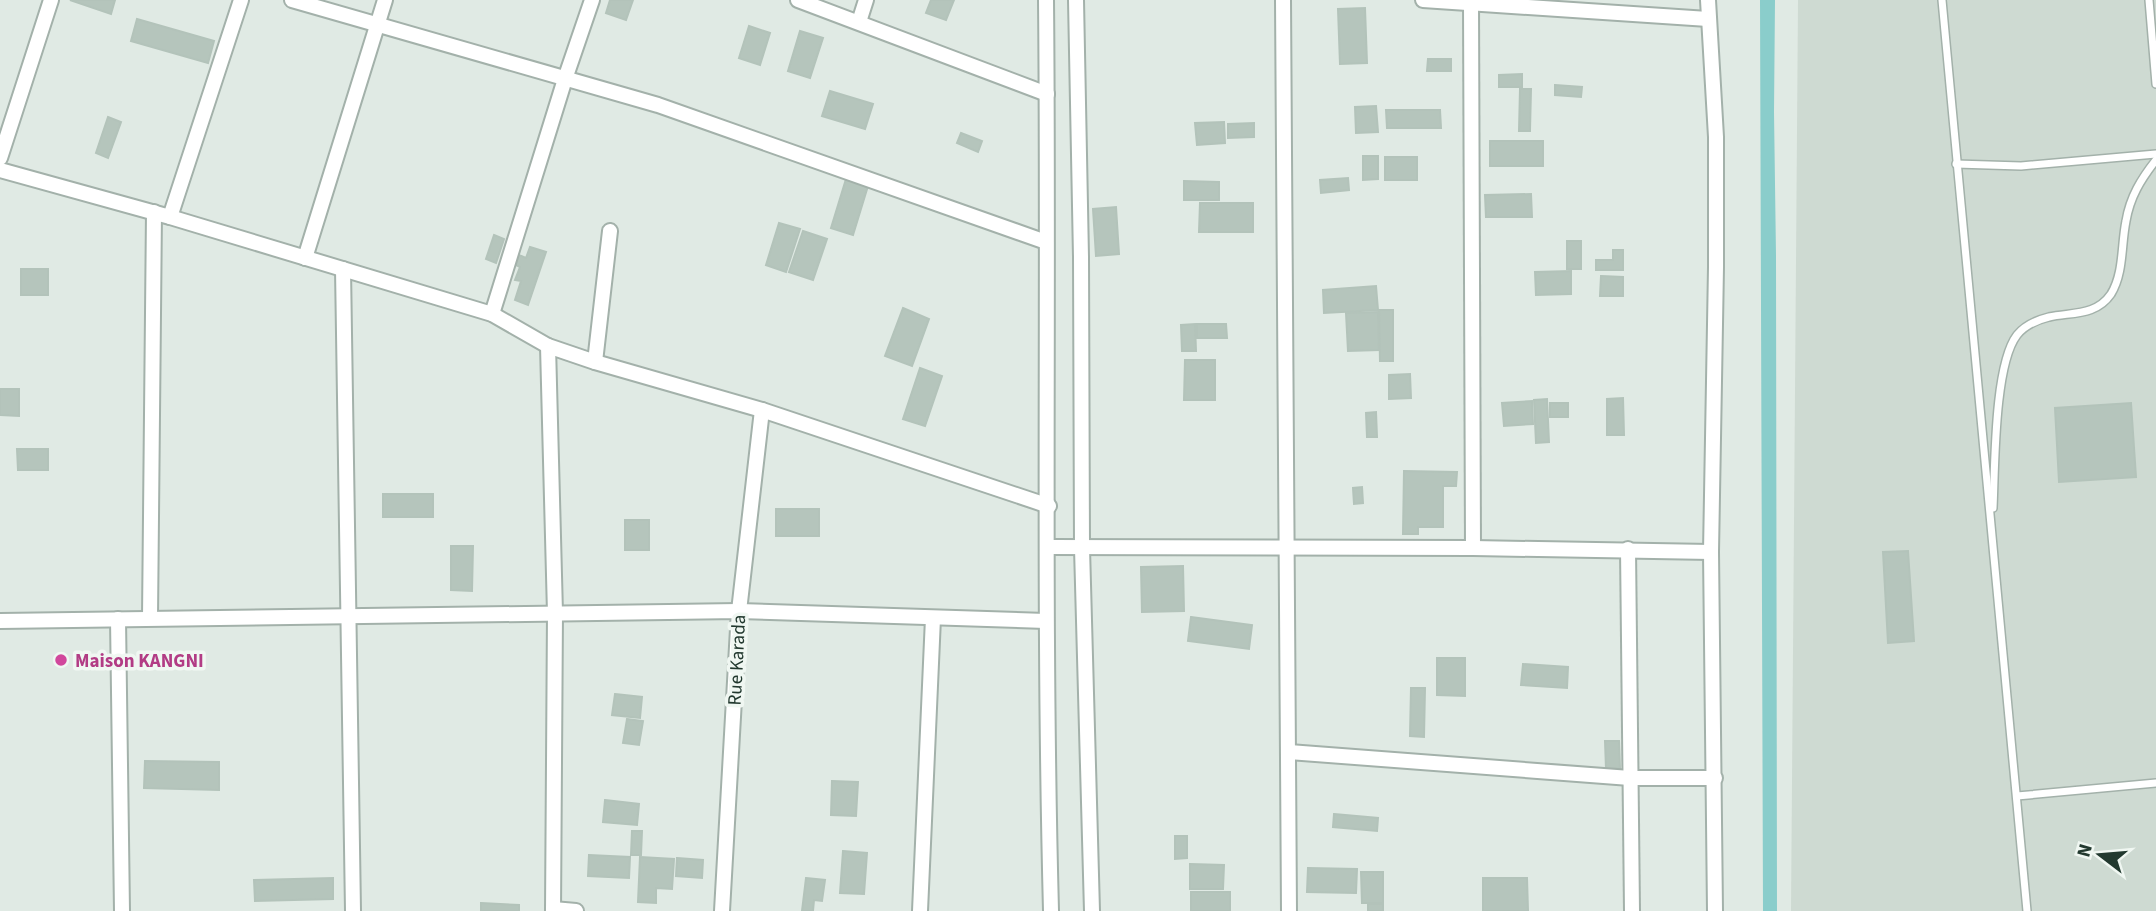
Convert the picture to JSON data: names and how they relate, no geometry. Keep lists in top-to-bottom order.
{
  "streets": {
    "street": ["Rue Karada"]
  },
  "places": ["Maison KANGNI"],
  "north": "left"
}
